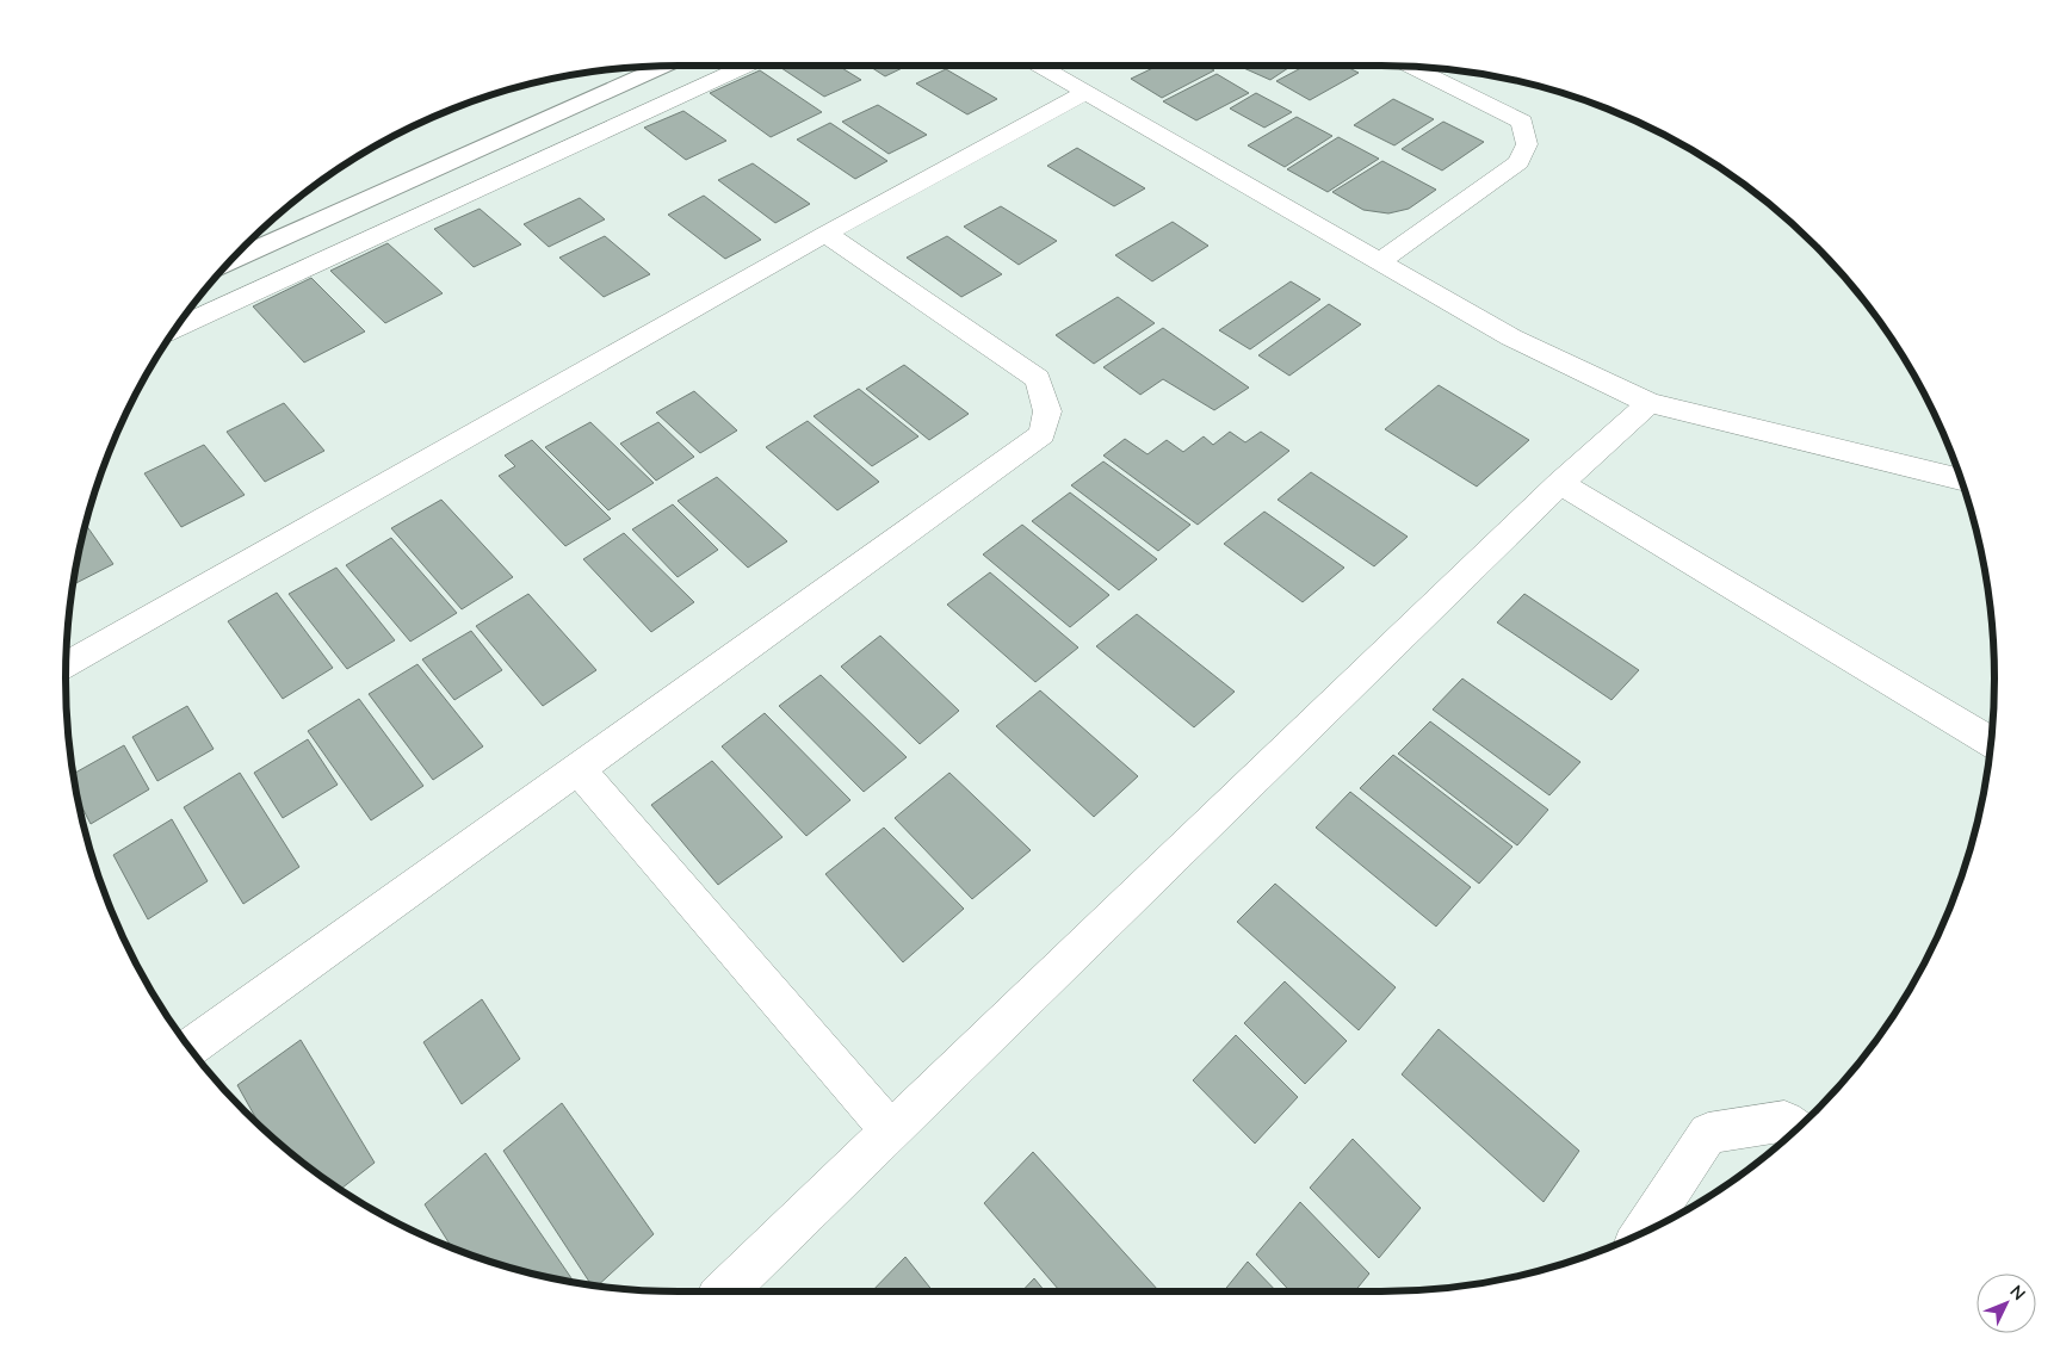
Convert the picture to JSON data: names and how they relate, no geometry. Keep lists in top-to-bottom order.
{
  "north": "top right"
}
